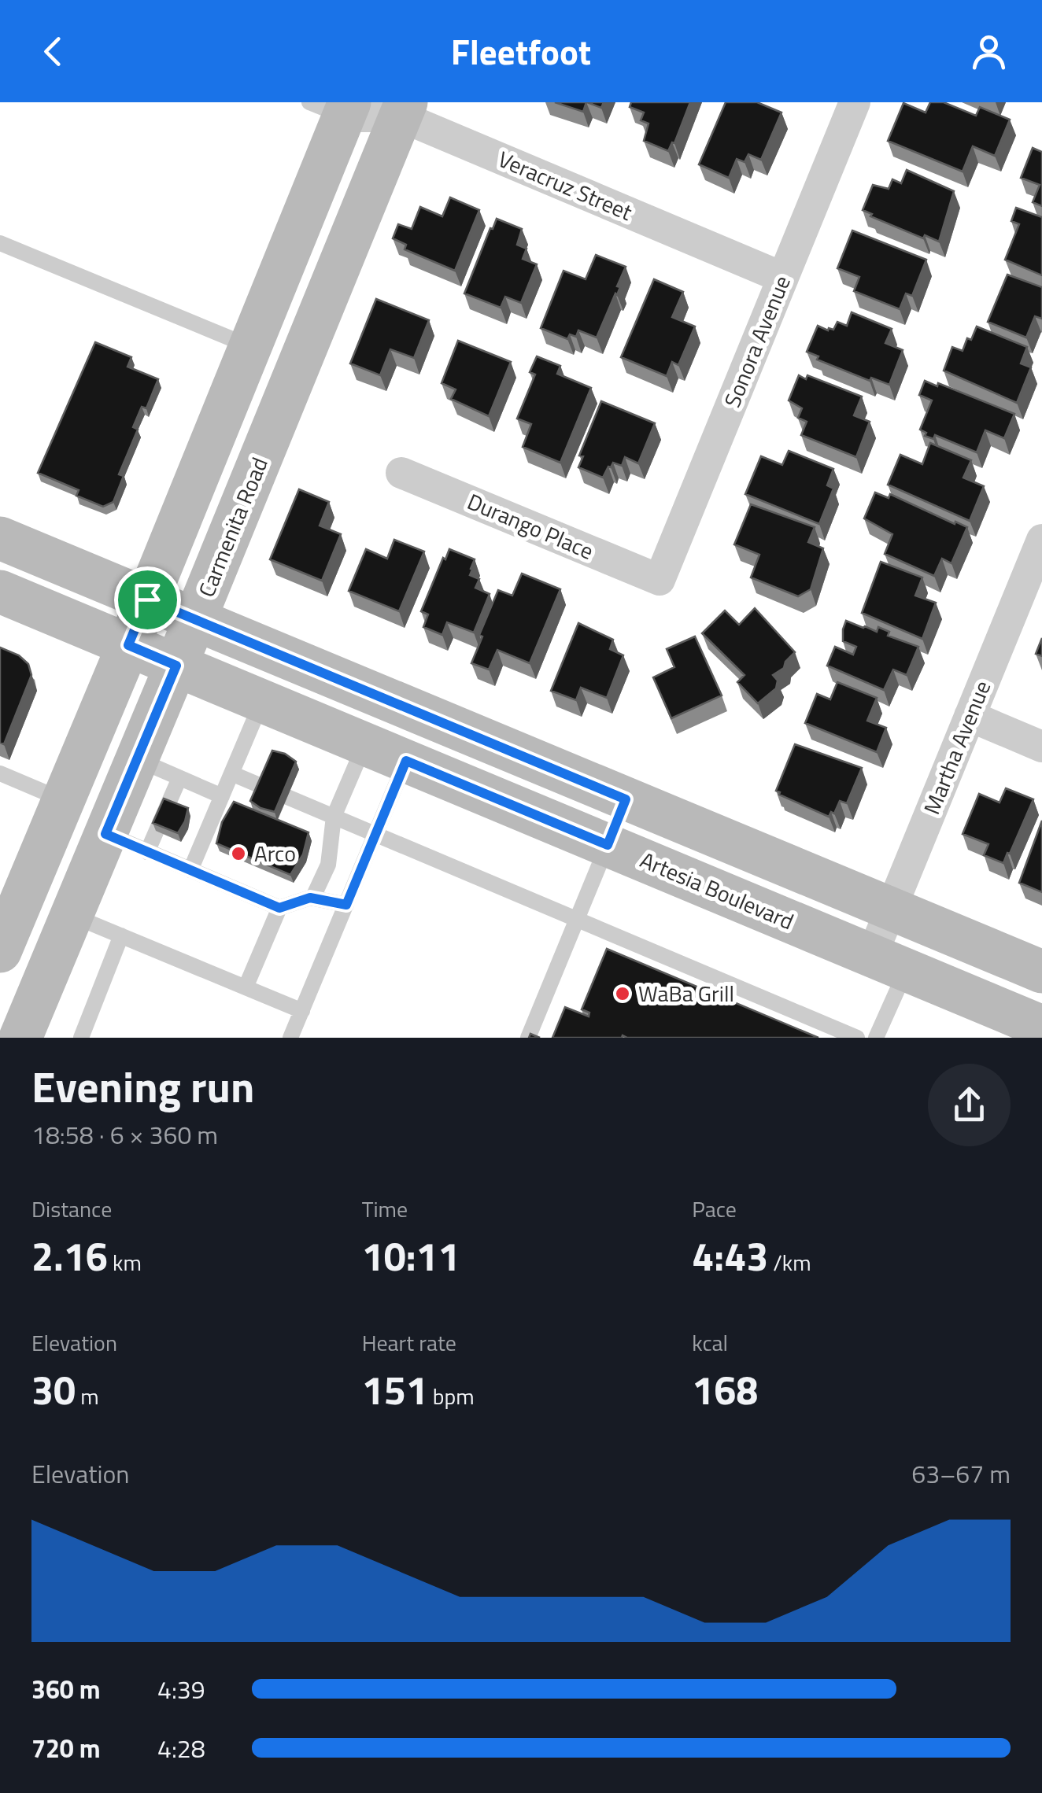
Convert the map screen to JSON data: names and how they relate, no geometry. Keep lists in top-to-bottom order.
{
  "streets": {
    "main road": ["Carmenita Road", "Artesia Boulevard"],
    "street": [
      "Veracruz Street",
      "Sonora Avenue",
      "Durango Place",
      "Martha Avenue"
    ]
  },
  "crossings": [
    ["Veracruz Street", "Sonora Avenue"],
    ["Veracruz Street", "Carmenita Road"],
    ["Sonora Avenue", "Durango Place"],
    ["Carmenita Road", "Artesia Boulevard"],
    ["Martha Avenue", "Artesia Boulevard"]
  ],
  "places": ["Arco", "WaBa Grill"],
  "page": {
    "header": "Fleetfoot",
    "heading": ["Evening run", "18:58 · 6 × 360 m"],
    "stats": [
      ["Distance", "2.16 km"],
      ["Time", "10:11"],
      ["Pace", "4:43 /km"],
      ["Elevation", "30 m"],
      ["Heart rate", "151 bpm"],
      ["kcal", "168"]
    ],
    "chart": ["Elevation", "63–67 m"],
    "list": [
      {
        "name": "360 m",
        "note": "4:39"
      },
      {
        "name": "720 m",
        "note": "4:28"
      }
    ]
  }
}
